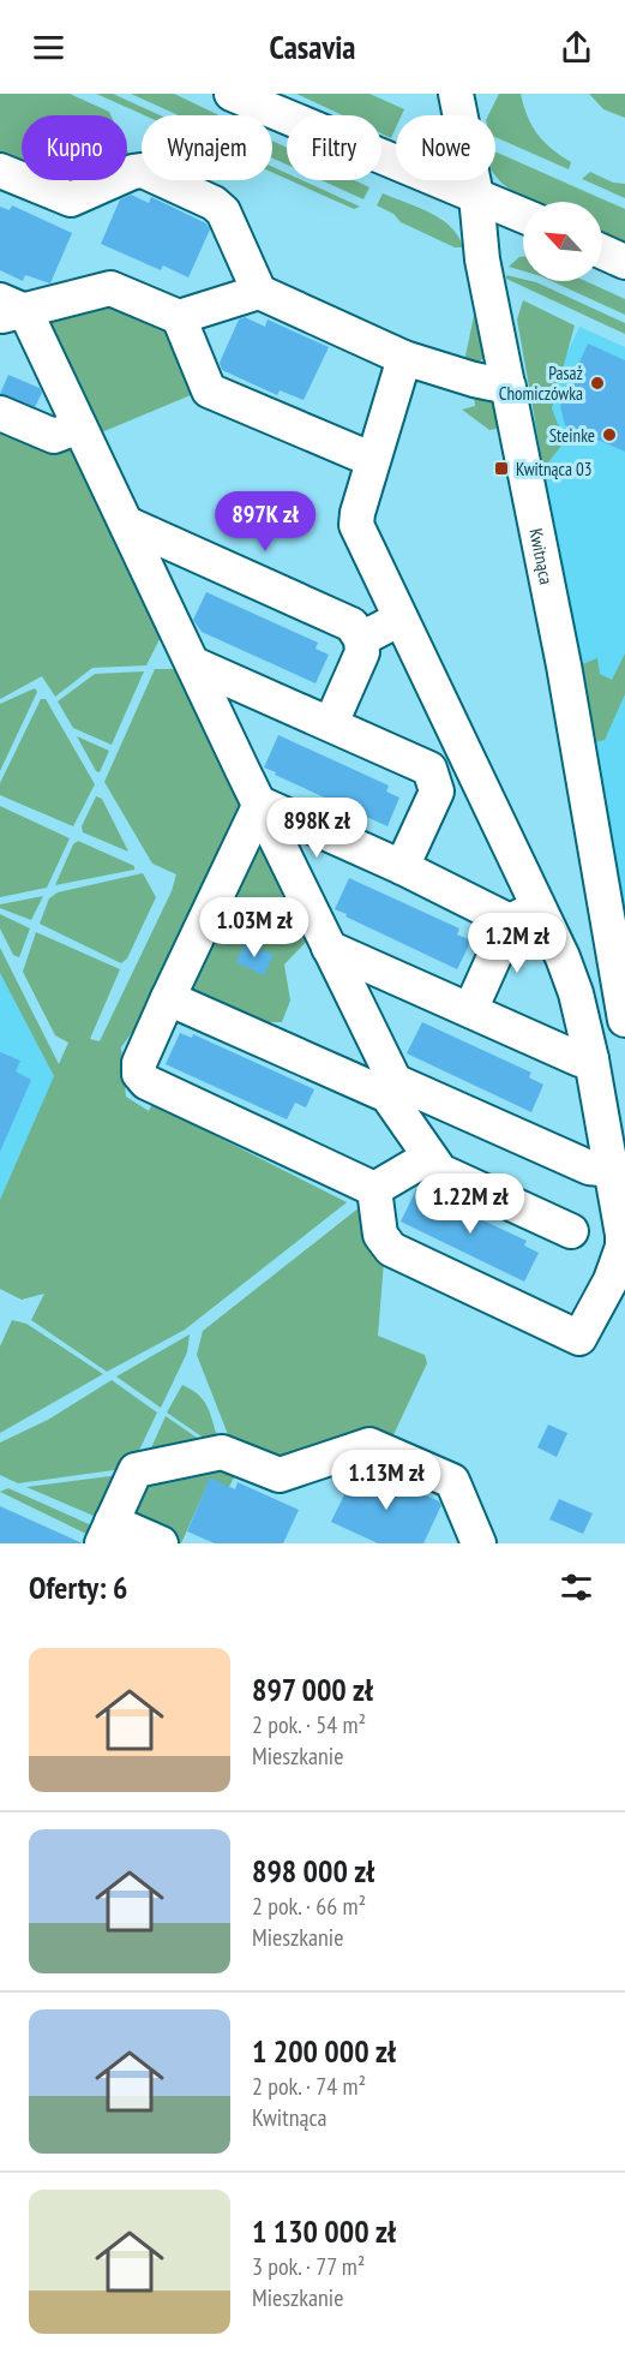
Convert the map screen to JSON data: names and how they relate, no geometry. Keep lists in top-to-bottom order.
{
  "streets": {
    "street": ["Kwitnąca"]
  },
  "places": {
    "other": ["Pasaż Chomiczówka", "Steinke"],
    "transit": ["Kwitnąca 03"]
  },
  "north": "top left",
  "page": {
    "header": "Casavia",
    "chip": [
      "Kupno",
      "Wynajem",
      "Filtry",
      "Nowe"
    ],
    "price": [
      "897K zł",
      "898K zł",
      "1.03M zł",
      "1.2M zł",
      "1.22M zł",
      "1.13M zł"
    ],
    "heading": "Oferty: 6",
    "list": [
      {
        "name": "897 000 zł",
        "note": "2 pok. · 54 m² · Mieszkanie"
      },
      {
        "name": "898 000 zł",
        "note": "2 pok. · 66 m² · Mieszkanie"
      },
      {
        "name": "1 200 000 zł",
        "note": "2 pok. · 74 m² · Kwitnąca"
      },
      {
        "name": "1 130 000 zł",
        "note": "3 pok. · 77 m² · Mieszkanie"
      }
    ]
  }
}
